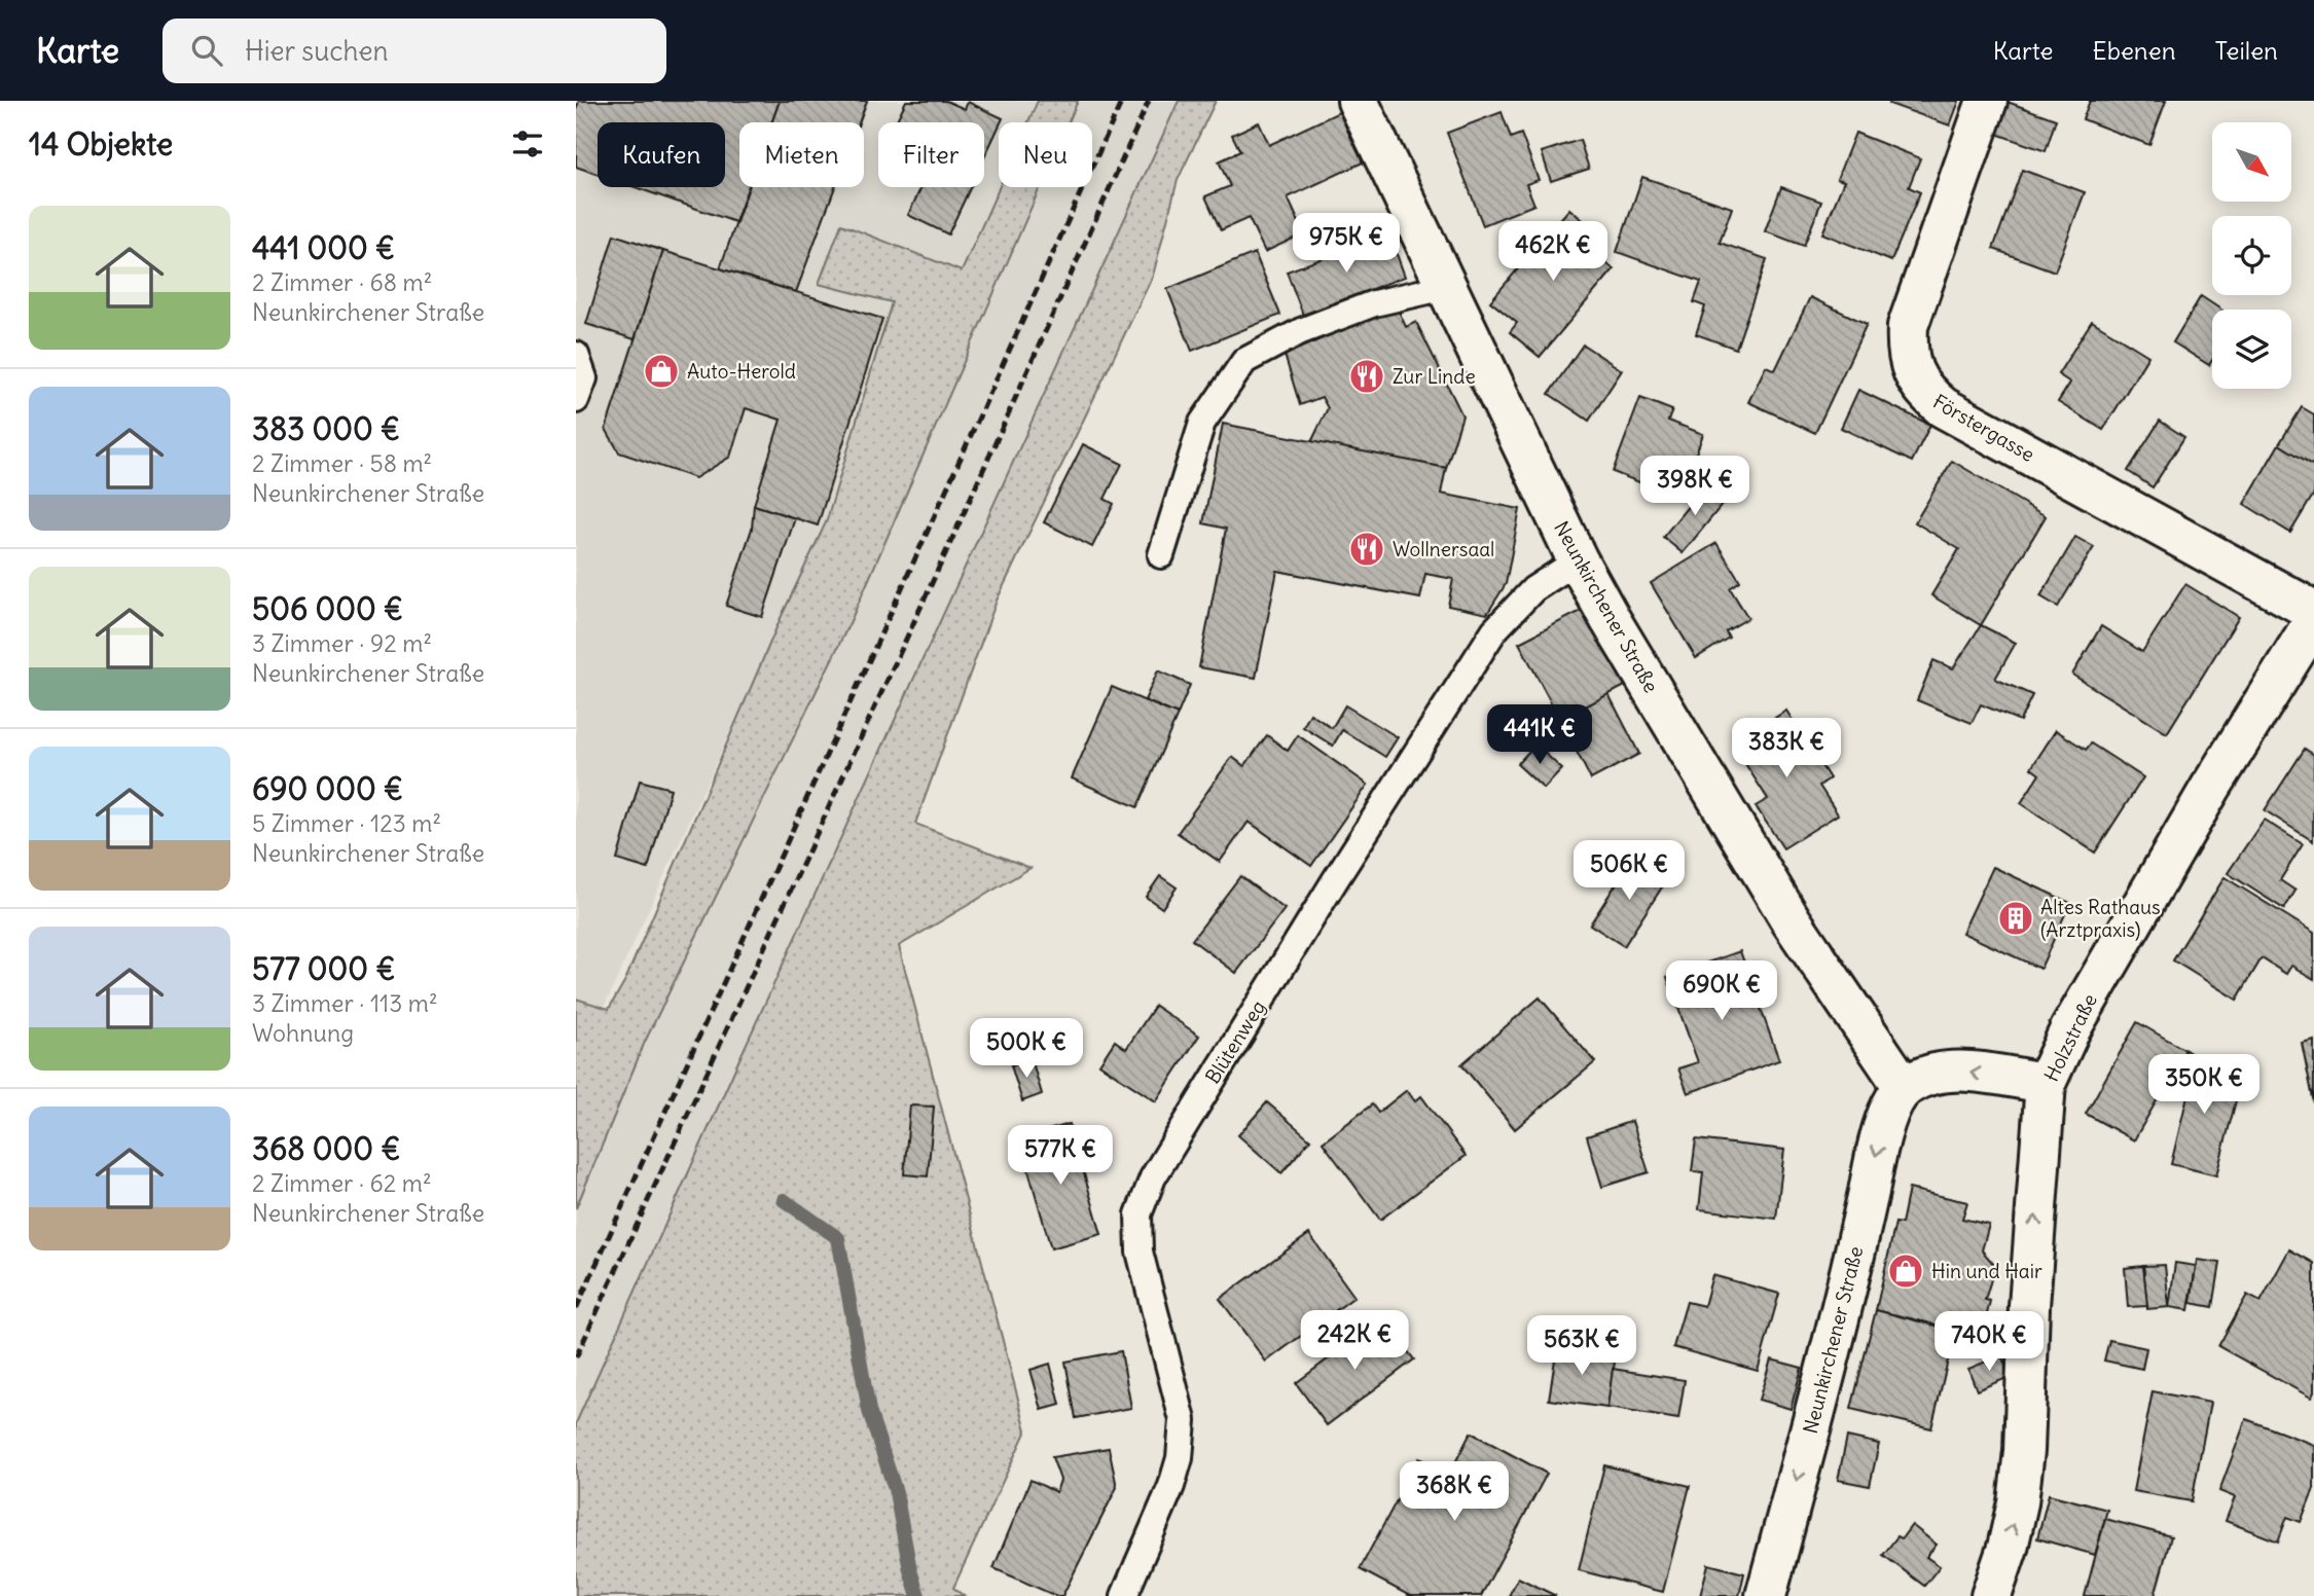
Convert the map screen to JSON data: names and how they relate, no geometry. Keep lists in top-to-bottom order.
{
  "streets": {
    "street": ["Förstergasse", "Neunkirchener Straße", "Holzstraße"],
    "lane": ["Blütenweg"]
  },
  "crossings": [
    ["Neunkirchener Straße", "Blütenweg"]
  ],
  "one_way": ["Holzstraße"],
  "places": {
    "shop": ["Auto-Herold", "Hin und Hair"],
    "restaurant": ["Zur Linde", "Wollnersaal"],
    "building": ["Altes Rathaus (Arztpraxis)"]
  },
  "north": "bottom right",
  "page": {
    "header": "Karte",
    "search": "Hier suchen",
    "nav": ["Karte", "Ebenen", "Teilen"],
    "heading": "14 Objekte",
    "chip": [
      "Kaufen",
      "Mieten",
      "Filter",
      "Neu"
    ],
    "list": [
      {
        "name": "441 000 €",
        "note": "2 Zimmer · 68 m² · Neunkirchener Straße"
      },
      {
        "name": "383 000 €",
        "note": "2 Zimmer · 58 m² · Neunkirchener Straße"
      },
      {
        "name": "506 000 €",
        "note": "3 Zimmer · 92 m² · Neunkirchener Straße"
      },
      {
        "name": "690 000 €",
        "note": "5 Zimmer · 123 m² · Neunkirchener Straße"
      },
      {
        "name": "577 000 €",
        "note": "3 Zimmer · 113 m² · Wohnung"
      },
      {
        "name": "368 000 €",
        "note": "2 Zimmer · 62 m² · Neunkirchener Straße"
      }
    ],
    "price": [
      "975K €",
      "462K €",
      "398K €",
      "441K €",
      "383K €",
      "506K €",
      "690K €",
      "500K €",
      "350K €",
      "577K €",
      "242K €",
      "740K €",
      "563K €",
      "368K €"
    ]
  }
}
